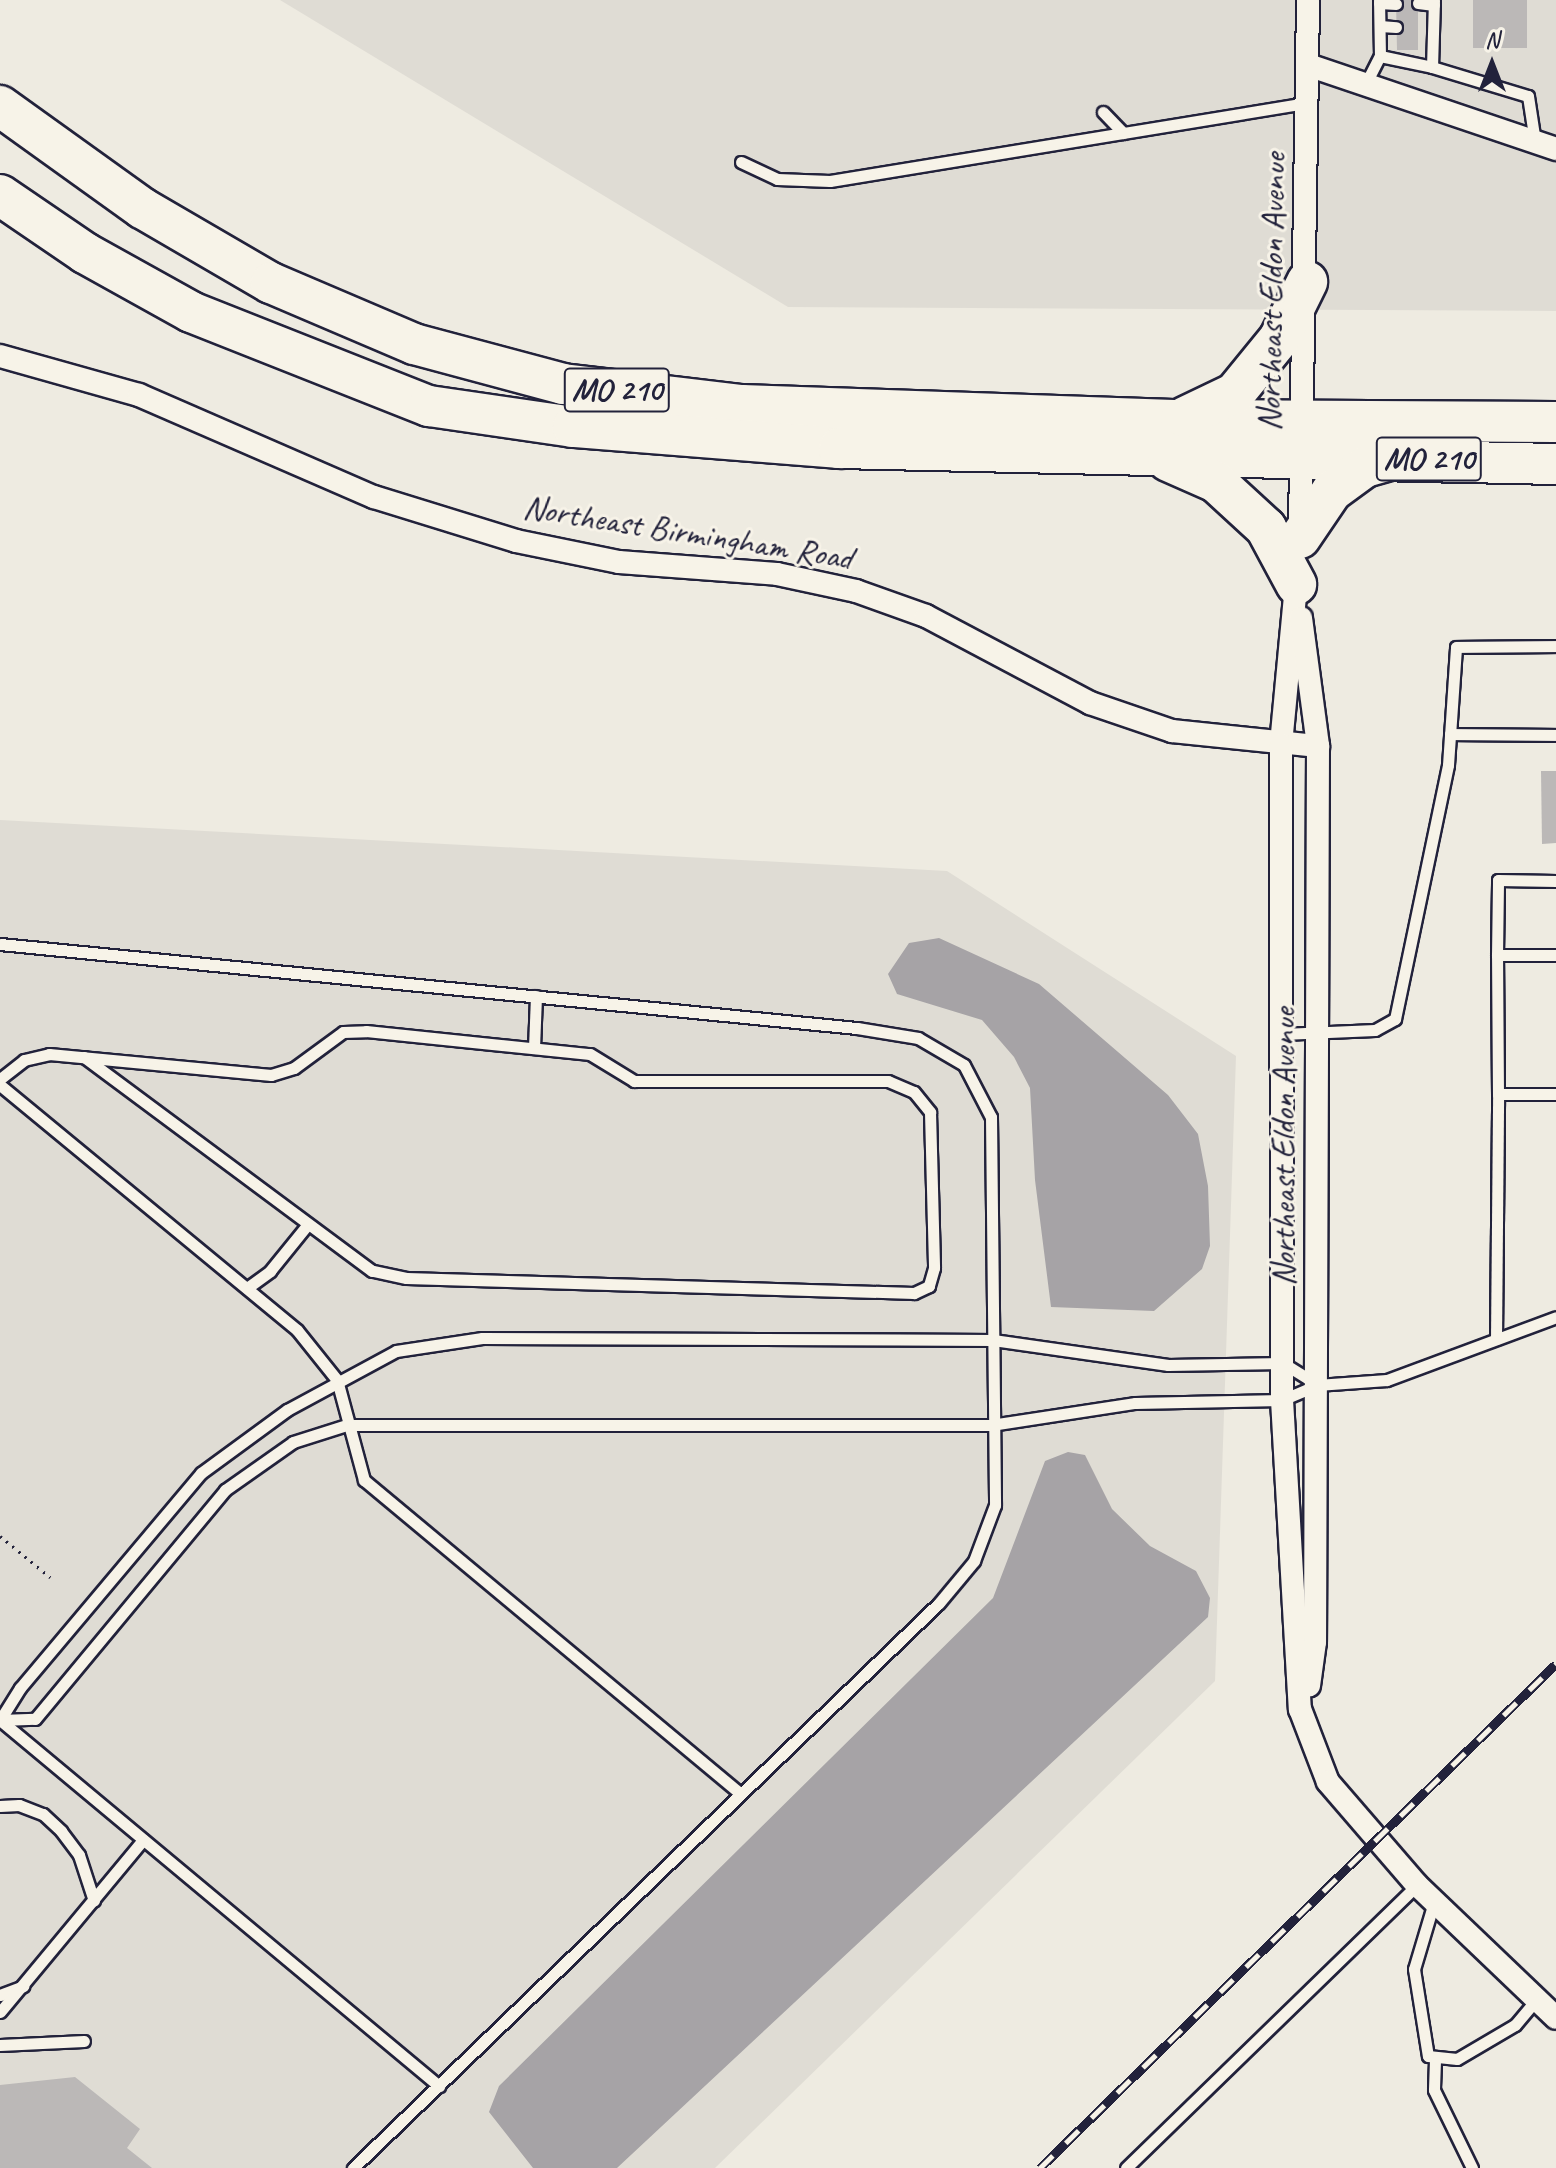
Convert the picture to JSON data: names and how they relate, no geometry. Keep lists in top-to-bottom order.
{
  "streets": {
    "highway": ["MO 210"],
    "street": ["Northeast Eldon Avenue", "Northeast Birmingham Road"]
  },
  "crossings": [
    ["Northeast Eldon Avenue", "MO 210"],
    ["Northeast Eldon Avenue", "Northeast Birmingham Road"]
  ],
  "north": "top"
}
